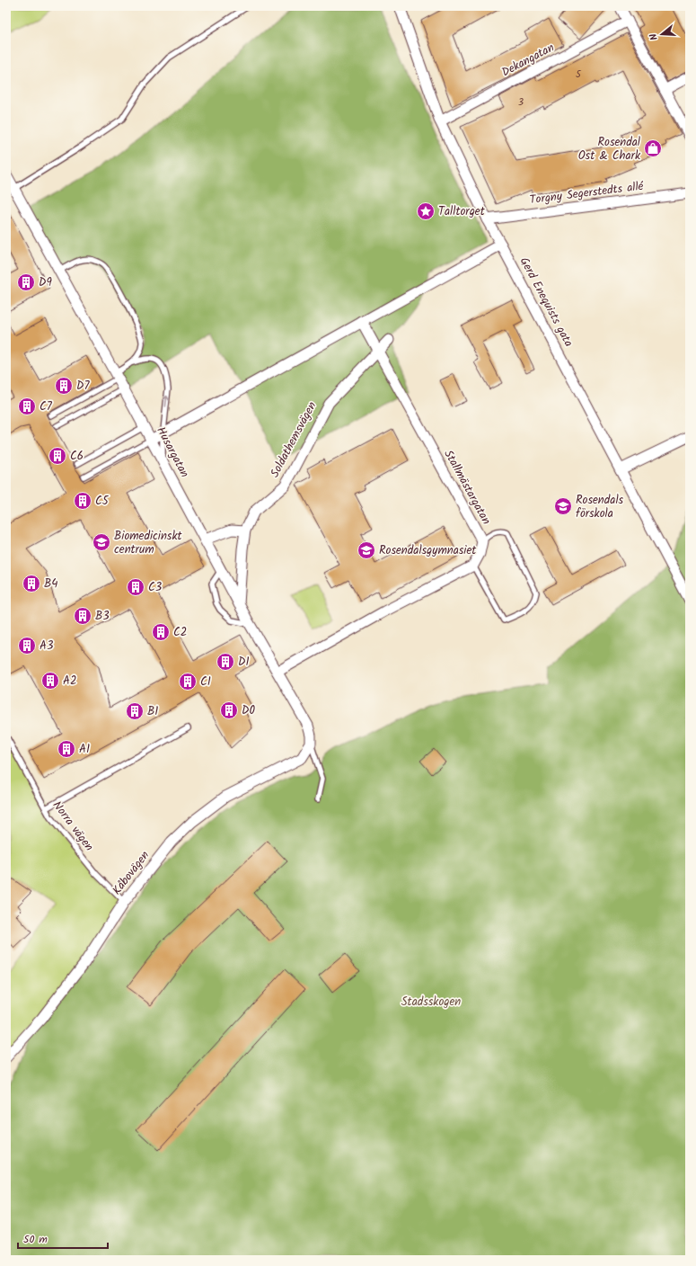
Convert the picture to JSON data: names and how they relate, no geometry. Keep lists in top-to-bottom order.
{
  "streets": {
    "street": [
      "Dekangatan",
      "Torgny Segerstedts allé",
      "Gerd Enequists gata",
      "Soldathemsvägen",
      "Husargatan",
      "Stallmästargatan",
      "Kåbovägen"
    ],
    "lane": ["Norra vägen"]
  },
  "crossings": [
    ["Dekangatan", "Gerd Enequists gata"],
    ["Torgny Segerstedts allé", "Gerd Enequists gata"],
    ["Soldathemsvägen", "Husargatan"],
    ["Soldathemsvägen", "Stallmästargatan"],
    ["Husargatan", "Kåbovägen"],
    ["Norra vägen", "Kåbovägen"]
  ],
  "parks": ["Stadsskogen"],
  "places": {
    "shop": ["Rosendal Ost & Chark"],
    "place": ["Talltorget"],
    "building": [
      "D9",
      "D7",
      "C7",
      "C6",
      "C5",
      "B4",
      "C3",
      "B3",
      "C2",
      "A3",
      "D1",
      "A2",
      "C1",
      "D0",
      "B1",
      "A1"
    ],
    "school or university": ["Rosendals förskola", "Biomedicinskt centrum", "Rosendalsgymnasiet"]
  },
  "house_numbers": ["5", "3"],
  "scale_bar": "50 m",
  "north": "left"
}
